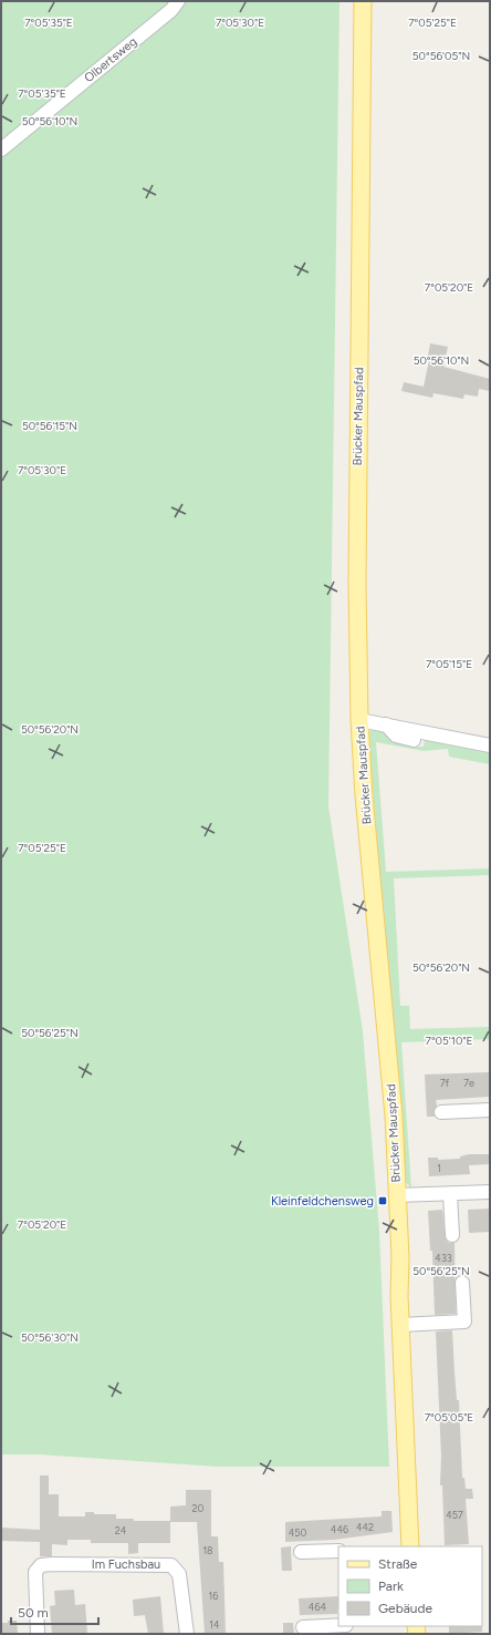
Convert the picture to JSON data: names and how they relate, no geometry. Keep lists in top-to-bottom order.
{
  "streets": {
    "main road": ["Brücker Mauspfad"],
    "street": ["Olbertsweg", "Im Fuchsbau"]
  },
  "places": {
    "transit": ["Kleinfeldchensweg"]
  },
  "house_numbers": [
    "7f",
    "7e",
    "1",
    "433",
    "20",
    "457",
    "442",
    "446",
    "24",
    "450",
    "18",
    "16",
    "464",
    "14"
  ],
  "legend": ["Straße", "Park", "Gebäude"],
  "scale_bar": "50 m",
  "coordinates": [
    "7°05'35\"E",
    "7°05'30\"E",
    "7°05'25\"E",
    "50°56'05\"N",
    "50°56'10\"N",
    "7°05'20\"E",
    "50°56'15\"N",
    "7°05'15\"E",
    "50°56'20\"N",
    "50°56'25\"N",
    "7°05'10\"E",
    "50°56'30\"N",
    "7°05'05\"E"
  ]
}
